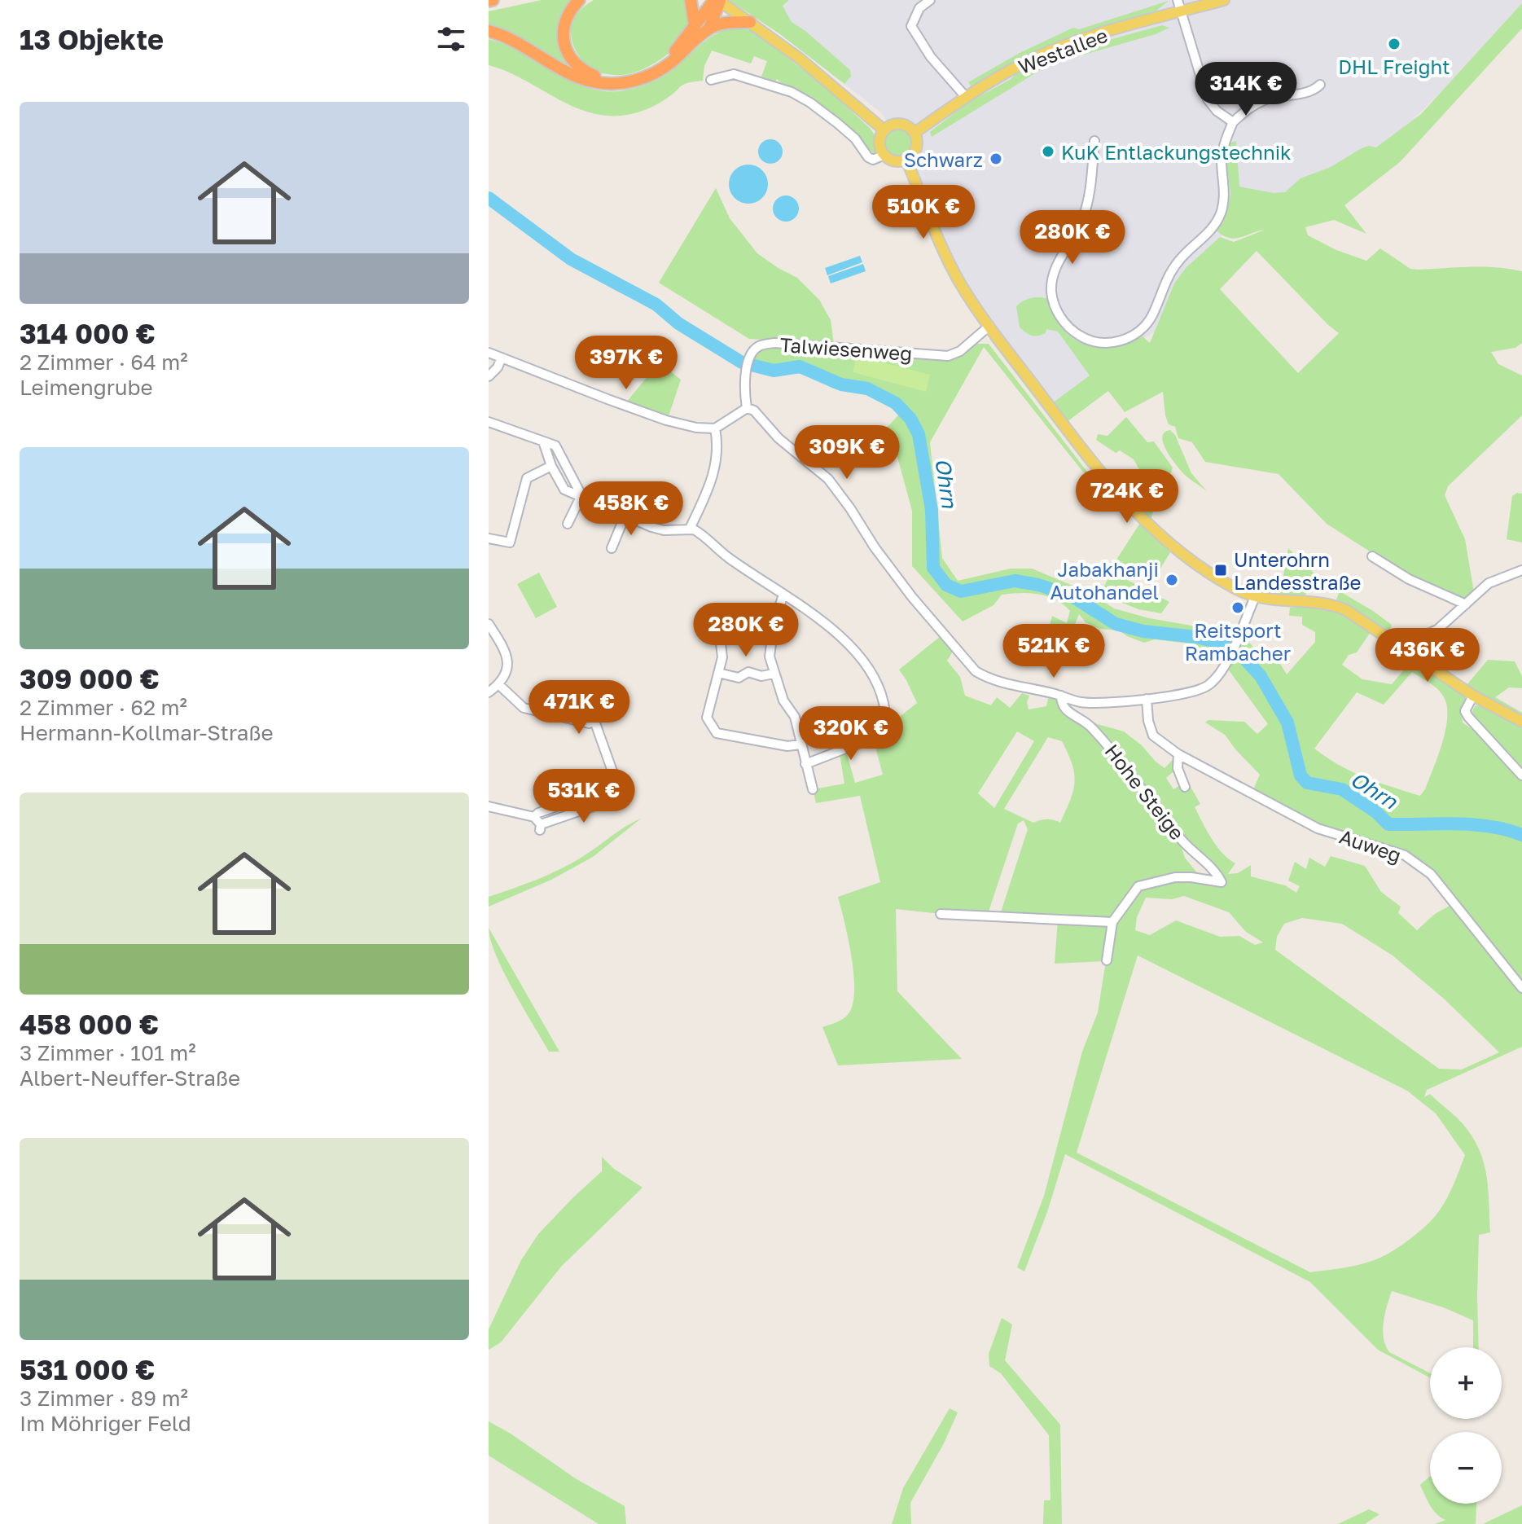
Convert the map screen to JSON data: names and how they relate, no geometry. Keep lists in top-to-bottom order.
{
  "streets": {
    "main road": ["Westallee"],
    "street": ["Talwiesenweg", "Hohe Steige", "Auweg"]
  },
  "water": ["Ohrn"],
  "places": {
    "other": [
      "DHL Freight",
      "KuK Entlackungstechnik",
      "Schwarz",
      "Jabakhanji Autohandel",
      "Reitsport Rambacher"
    ],
    "transit": ["Unterohrn Landesstraße"]
  },
  "page": {
    "heading": "13 Objekte",
    "price": [
      "314K €",
      "510K €",
      "280K €",
      "397K €",
      "309K €",
      "724K €",
      "458K €",
      "280K €",
      "521K €",
      "436K €",
      "471K €",
      "320K €",
      "531K €"
    ],
    "list": [
      {
        "name": "314 000 €",
        "note": "2 Zimmer · 64 m² · Leimengrube"
      },
      {
        "name": "309 000 €",
        "note": "2 Zimmer · 62 m² · Hermann-Kollmar-Straße"
      },
      {
        "name": "458 000 €",
        "note": "3 Zimmer · 101 m² · Albert-Neuffer-Straße"
      },
      {
        "name": "531 000 €",
        "note": "3 Zimmer · 89 m² · Im Möhriger Feld"
      }
    ],
    "map_buttons": ["+", "−"]
  }
}
